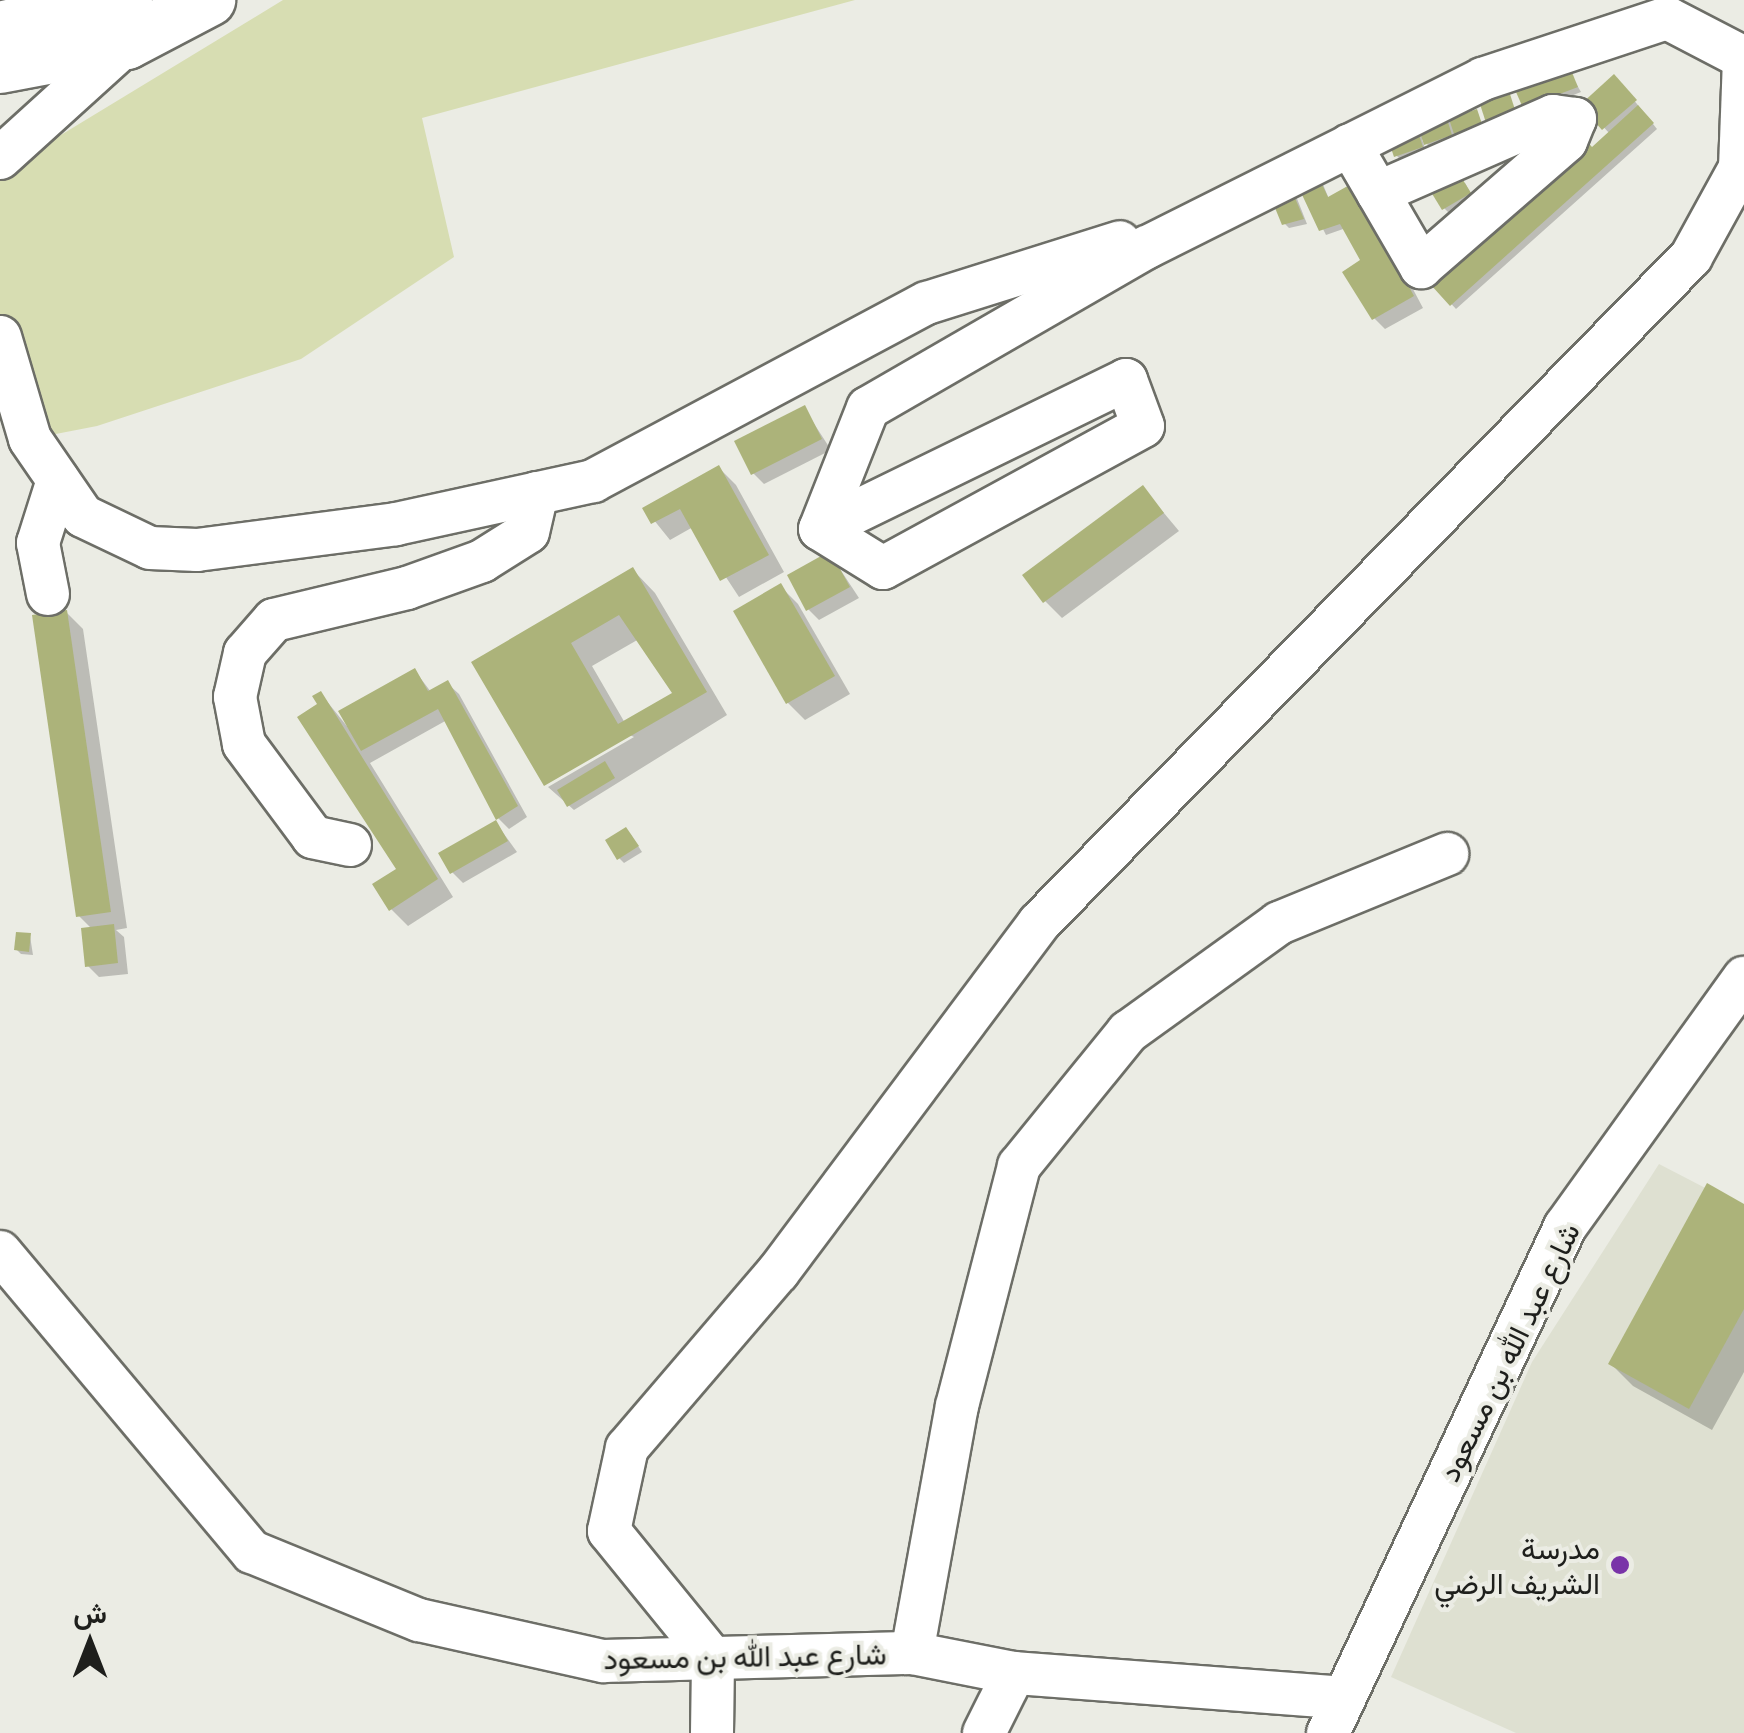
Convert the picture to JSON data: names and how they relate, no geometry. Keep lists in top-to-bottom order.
{
  "streets": {
    "street": ["شارع عبد الله بن مسعود"]
  },
  "places": ["مدرسة الشريف الرضي"],
  "north": "top"
}
